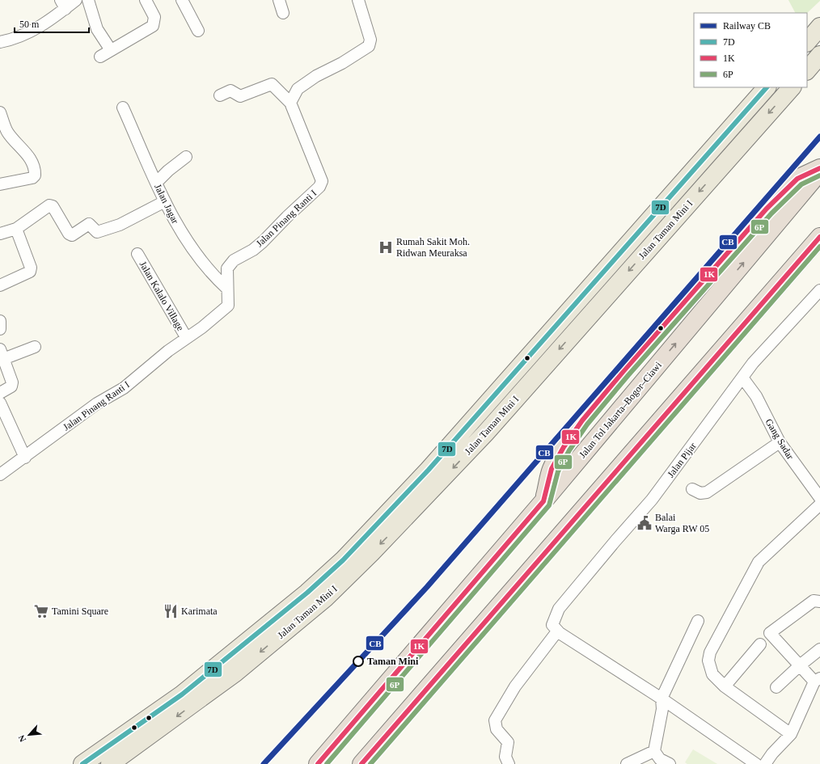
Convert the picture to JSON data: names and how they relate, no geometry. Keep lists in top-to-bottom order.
{
  "streets": {
    "highway": ["Jalan Tol Jakarta–Bogor–Ciawi"],
    "main road": ["Jalan Taman Mini I"],
    "street": [
      "Jalan Jagar",
      "Jalan Pinang Ranti I",
      "Jalan Kalalo Village",
      "Gang Sadar",
      "Jalan Pijar"
    ]
  },
  "crossings": [
    ["Jalan Jagar", "Jalan Pinang Ranti I"],
    ["Jalan Pinang Ranti I", "Jalan Kalalo Village"],
    ["Gang Sadar", "Jalan Pijar"]
  ],
  "places": {
    "hospital": ["Rumah Sakit Moh. Ridwan Meuraksa"],
    "public building": ["Balai Warga RW 05"],
    "supermarket": ["Tamini Square"],
    "restaurant": ["Karimata"],
    "other": ["Taman Mini"]
  },
  "lines": [
    "transit line 7D",
    "rail line CB",
    "transit line 1K",
    "transit line 6P"
  ],
  "legend": [
    "Railway CB",
    "7D",
    "1K",
    "6P"
  ],
  "scale_bar": "50 m",
  "north": "bottom left"
}
